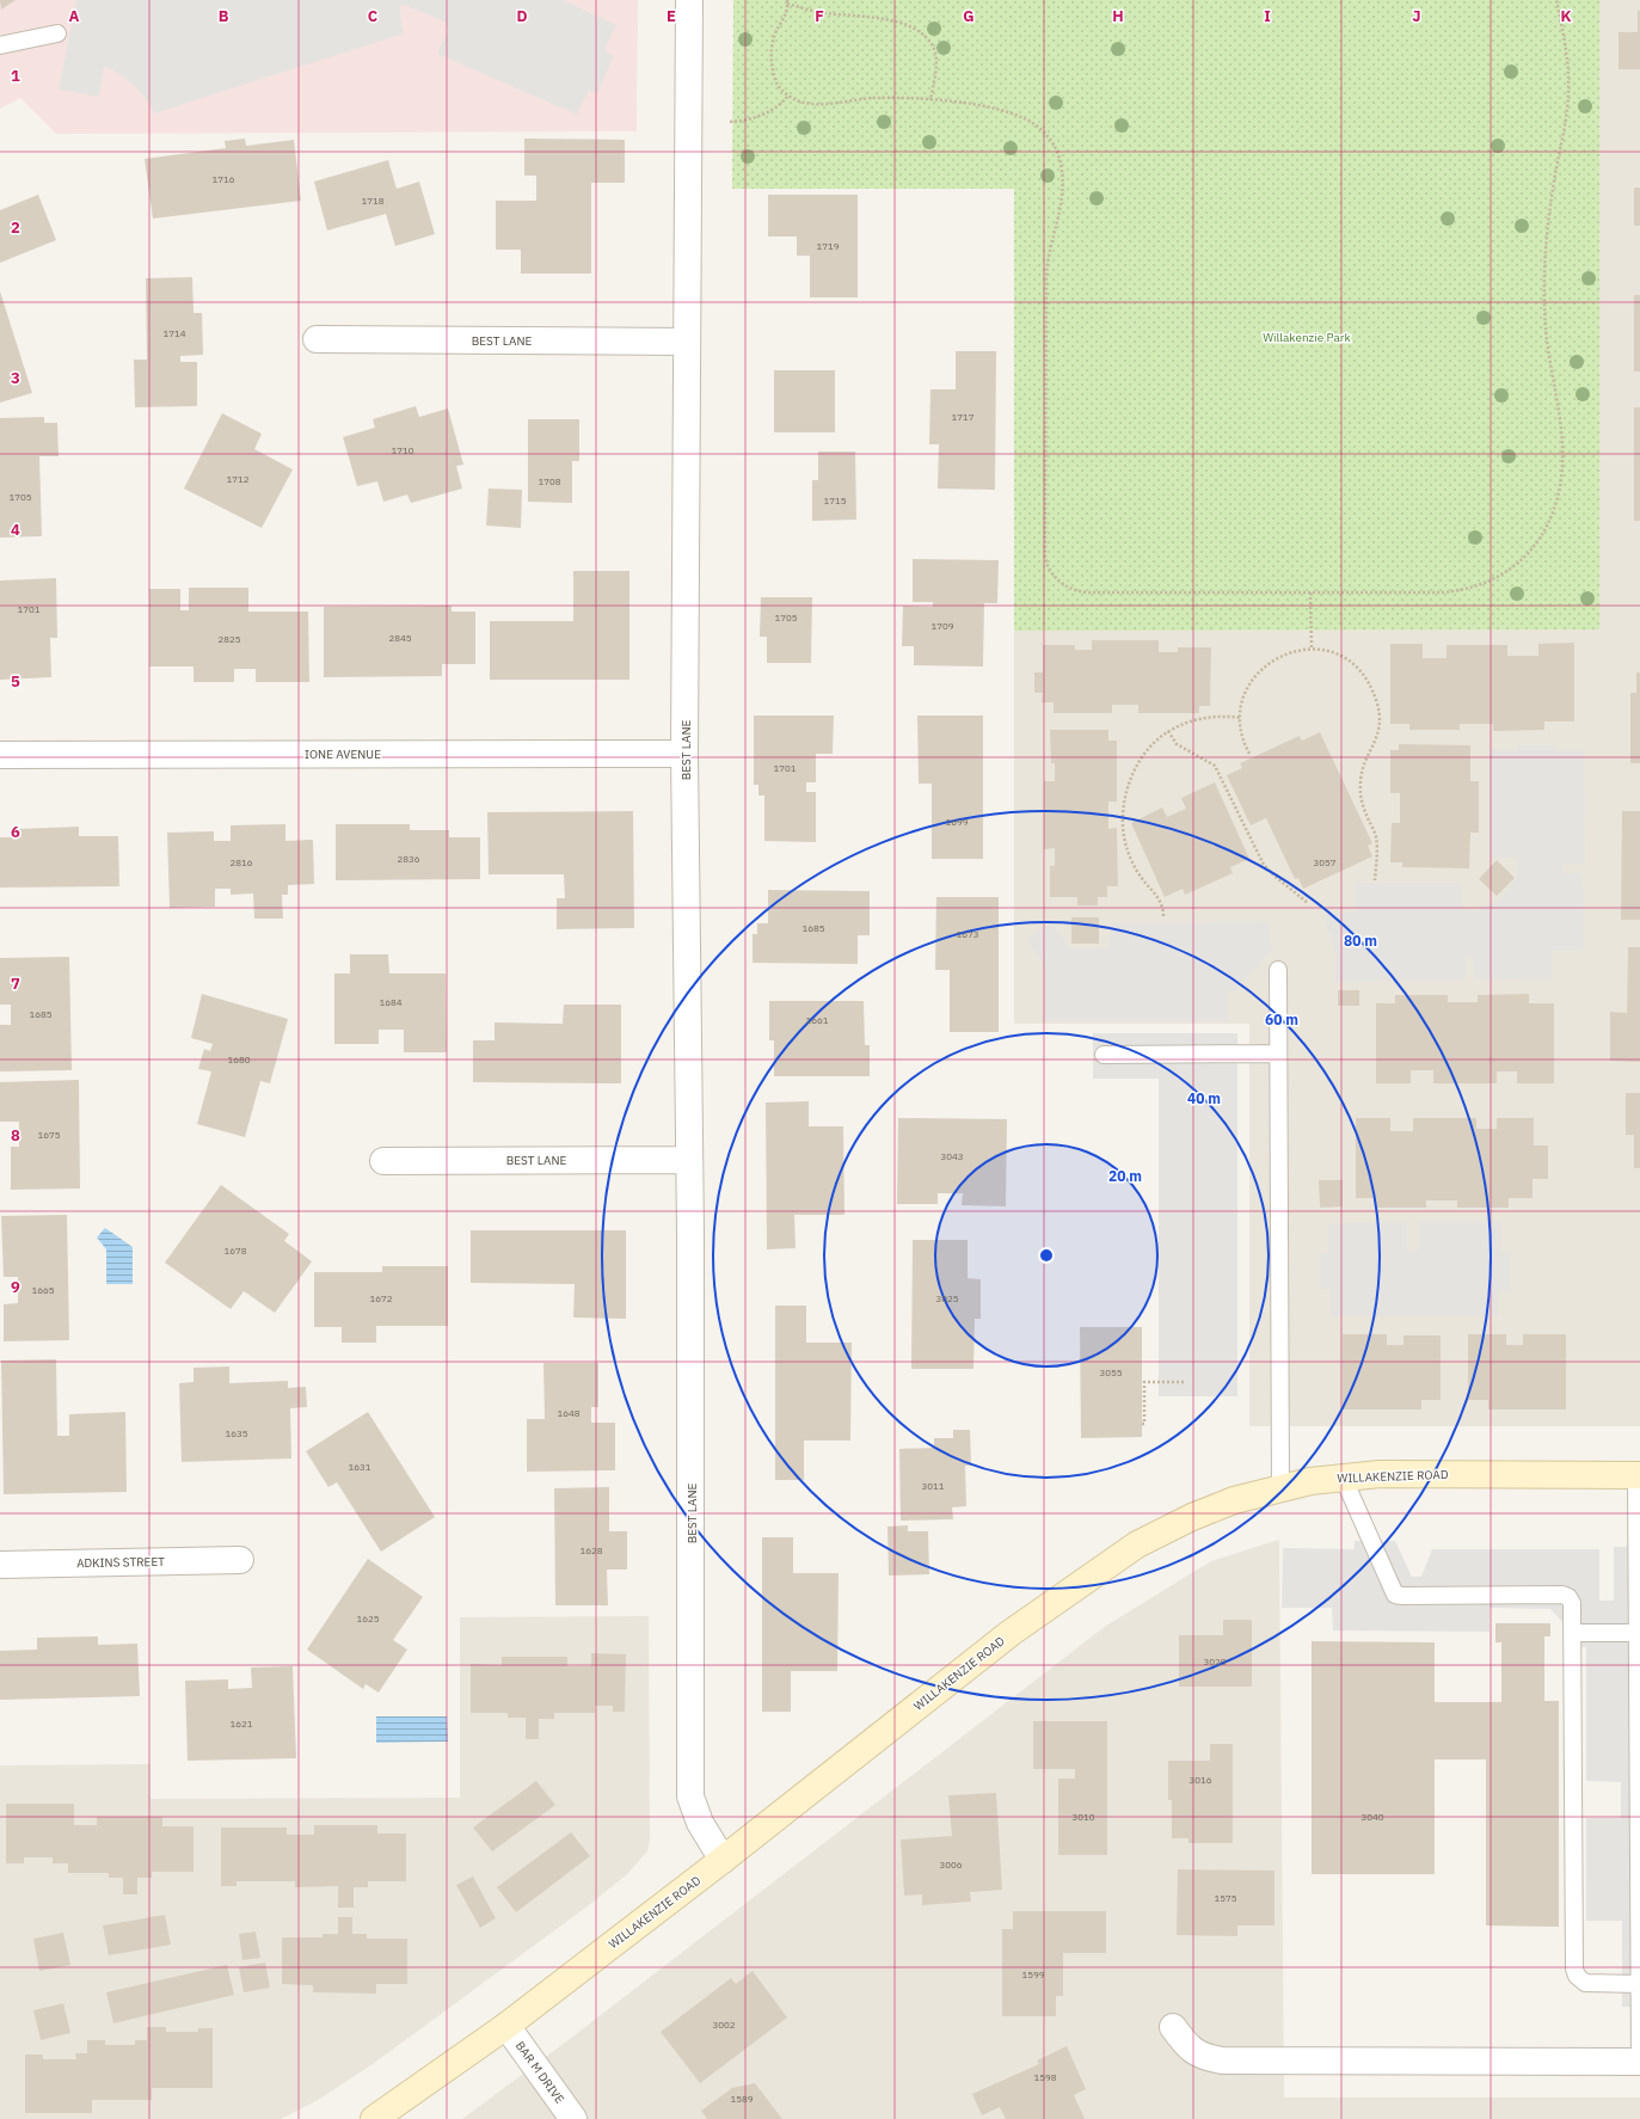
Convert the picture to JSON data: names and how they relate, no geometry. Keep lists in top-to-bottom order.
{
  "streets": {
    "street": [
      "BEST LANE",
      "IONE AVENUE",
      "WILLAKENZIE ROAD",
      "ADKINS STREET",
      "BAR M DRIVE"
    ]
  },
  "crossings": [
    ["BEST LANE", "IONE AVENUE"],
    ["BEST LANE", "WILLAKENZIE ROAD"],
    ["WILLAKENZIE ROAD", "BAR M DRIVE"]
  ],
  "parks": ["Willakenzie Park"],
  "house_numbers": [
    "1716",
    "1718",
    "1719",
    "1714",
    "1717",
    "1710",
    "1712",
    "1708",
    "1705",
    "1715",
    "1701",
    "1705",
    "1709",
    "2845",
    "2825",
    "1701",
    "1699",
    "2836",
    "2816",
    "3057",
    "1685",
    "1673",
    "1684",
    "1685",
    "1661",
    "1680",
    "1675",
    "3043",
    "1678",
    "1665",
    "1672",
    "3025",
    "3055",
    "1648",
    "1635",
    "1631",
    "3011",
    "1628",
    "1625",
    "3020",
    "1621",
    "3016",
    "3010",
    "3040",
    "3006",
    "1575",
    "1599",
    "3002",
    "1598",
    "1589"
  ],
  "grid": {
    "columns": [
      "A",
      "B",
      "C",
      "D",
      "E",
      "F",
      "G",
      "H",
      "I",
      "J",
      "K"
    ],
    "rows": [
      "1",
      "2",
      "3",
      "4",
      "5",
      "6",
      "7",
      "8",
      "9"
    ]
  },
  "rings": [
    "80 m",
    "60 m",
    "40 m",
    "20 m"
  ]
}
